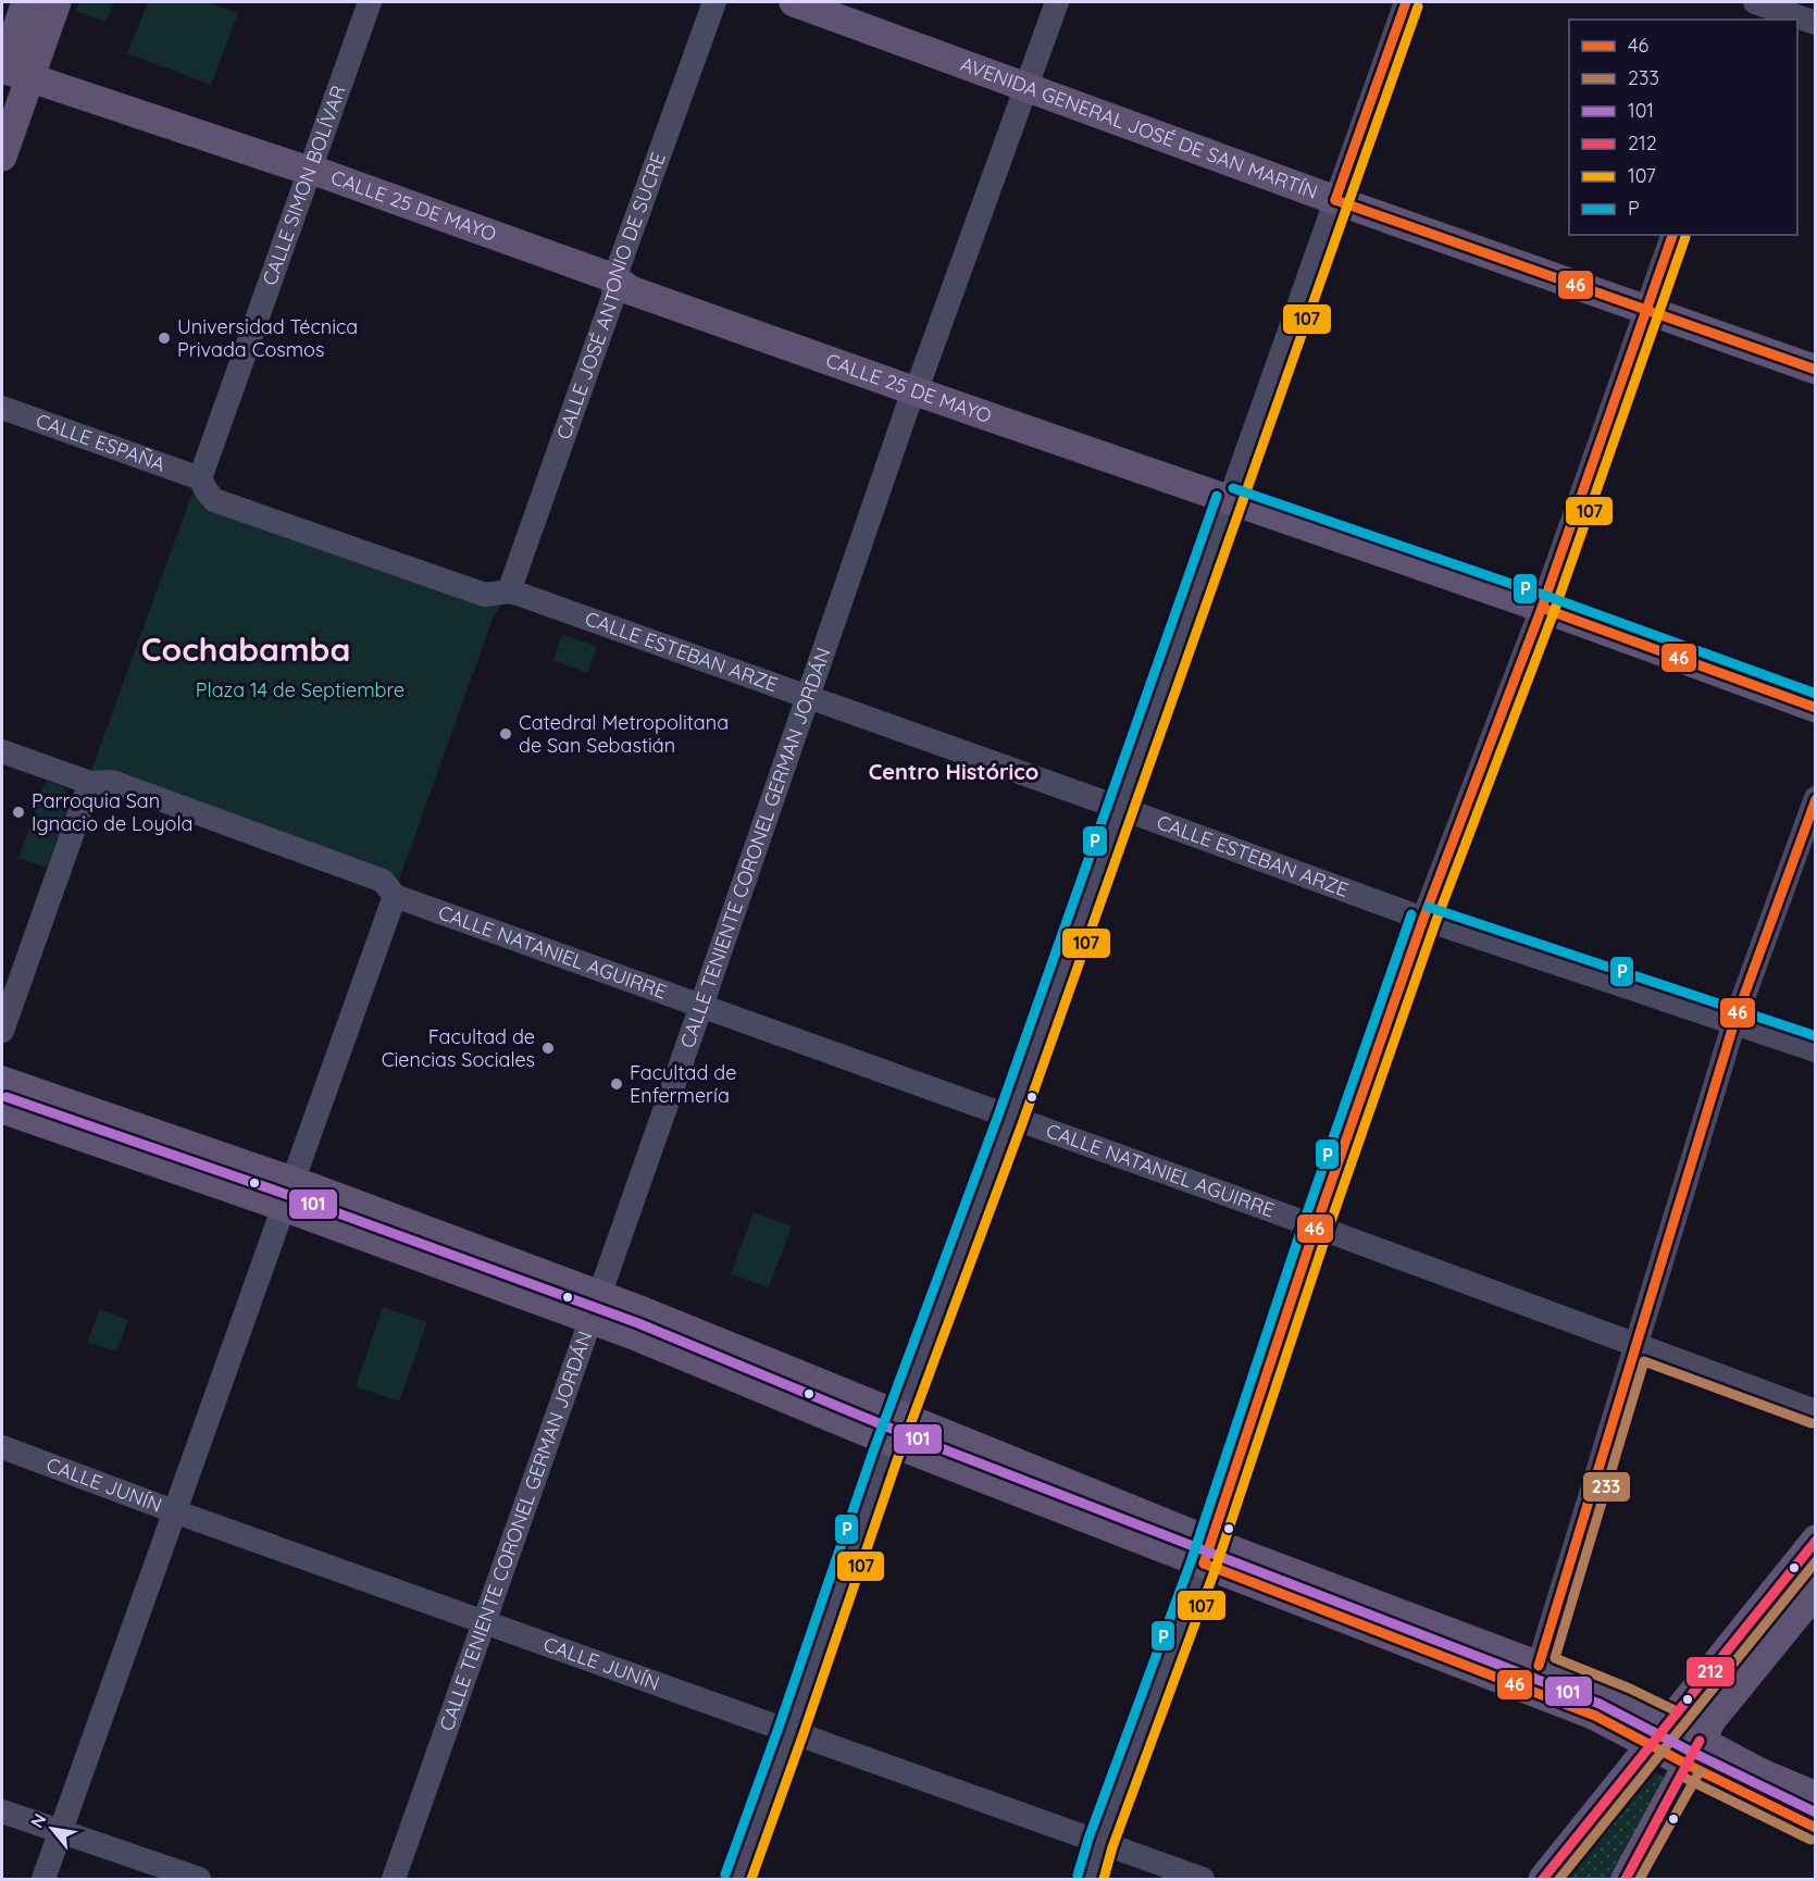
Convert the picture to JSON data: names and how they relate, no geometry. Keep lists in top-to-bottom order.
{
  "streets": {
    "main road": ["AVENIDA GENERAL JOSÉ DE SAN MARTÍN", "CALLE 25 DE MAYO"],
    "street": [
      "CALLE SIMON BOLÍVAR",
      "CALLE JOSÉ ANTONIO DE SUCRE",
      "CALLE ESPAÑA",
      "CALLE ESTEBAN ARZE",
      "CALLE TENIENTE CORONEL GERMAN JORDÁN",
      "CALLE NATANIEL AGUIRRE",
      "CALLE JUNÍN"
    ]
  },
  "crossings": [
    ["AVENIDA GENERAL JOSÉ DE SAN MARTÍN", "CALLE TENIENTE CORONEL GERMAN JORDÁN"],
    ["CALLE SIMON BOLÍVAR", "CALLE 25 DE MAYO"],
    ["CALLE SIMON BOLÍVAR", "CALLE ESPAÑA"],
    ["CALLE 25 DE MAYO", "CALLE JOSÉ ANTONIO DE SUCRE"],
    ["CALLE 25 DE MAYO", "CALLE TENIENTE CORONEL GERMAN JORDÁN"],
    ["CALLE JOSÉ ANTONIO DE SUCRE", "CALLE ESTEBAN ARZE"],
    ["CALLE ESTEBAN ARZE", "CALLE TENIENTE CORONEL GERMAN JORDÁN"],
    ["CALLE TENIENTE CORONEL GERMAN JORDÁN", "CALLE NATANIEL AGUIRRE"],
    ["CALLE TENIENTE CORONEL GERMAN JORDÁN", "CALLE JUNÍN"]
  ],
  "districts": ["Cochabamba", "Centro Histórico"],
  "parks": ["Plaza 14 de Septiembre"],
  "places": [
    "Universidad Técnica Privada Cosmos",
    "Catedral Metropolitana de San Sebastián",
    "Parroquia San Ignacio de Loyola",
    "Facultad de Ciencias Sociales",
    "Facultad de Enfermería"
  ],
  "lines": [
    "transit line 46",
    "transit line 107",
    "transit line P",
    "transit line 101",
    "transit line 233",
    "transit line 212"
  ],
  "legend": [
    "46",
    "233",
    "101",
    "212",
    "107",
    "P"
  ],
  "north": "top left"
}
